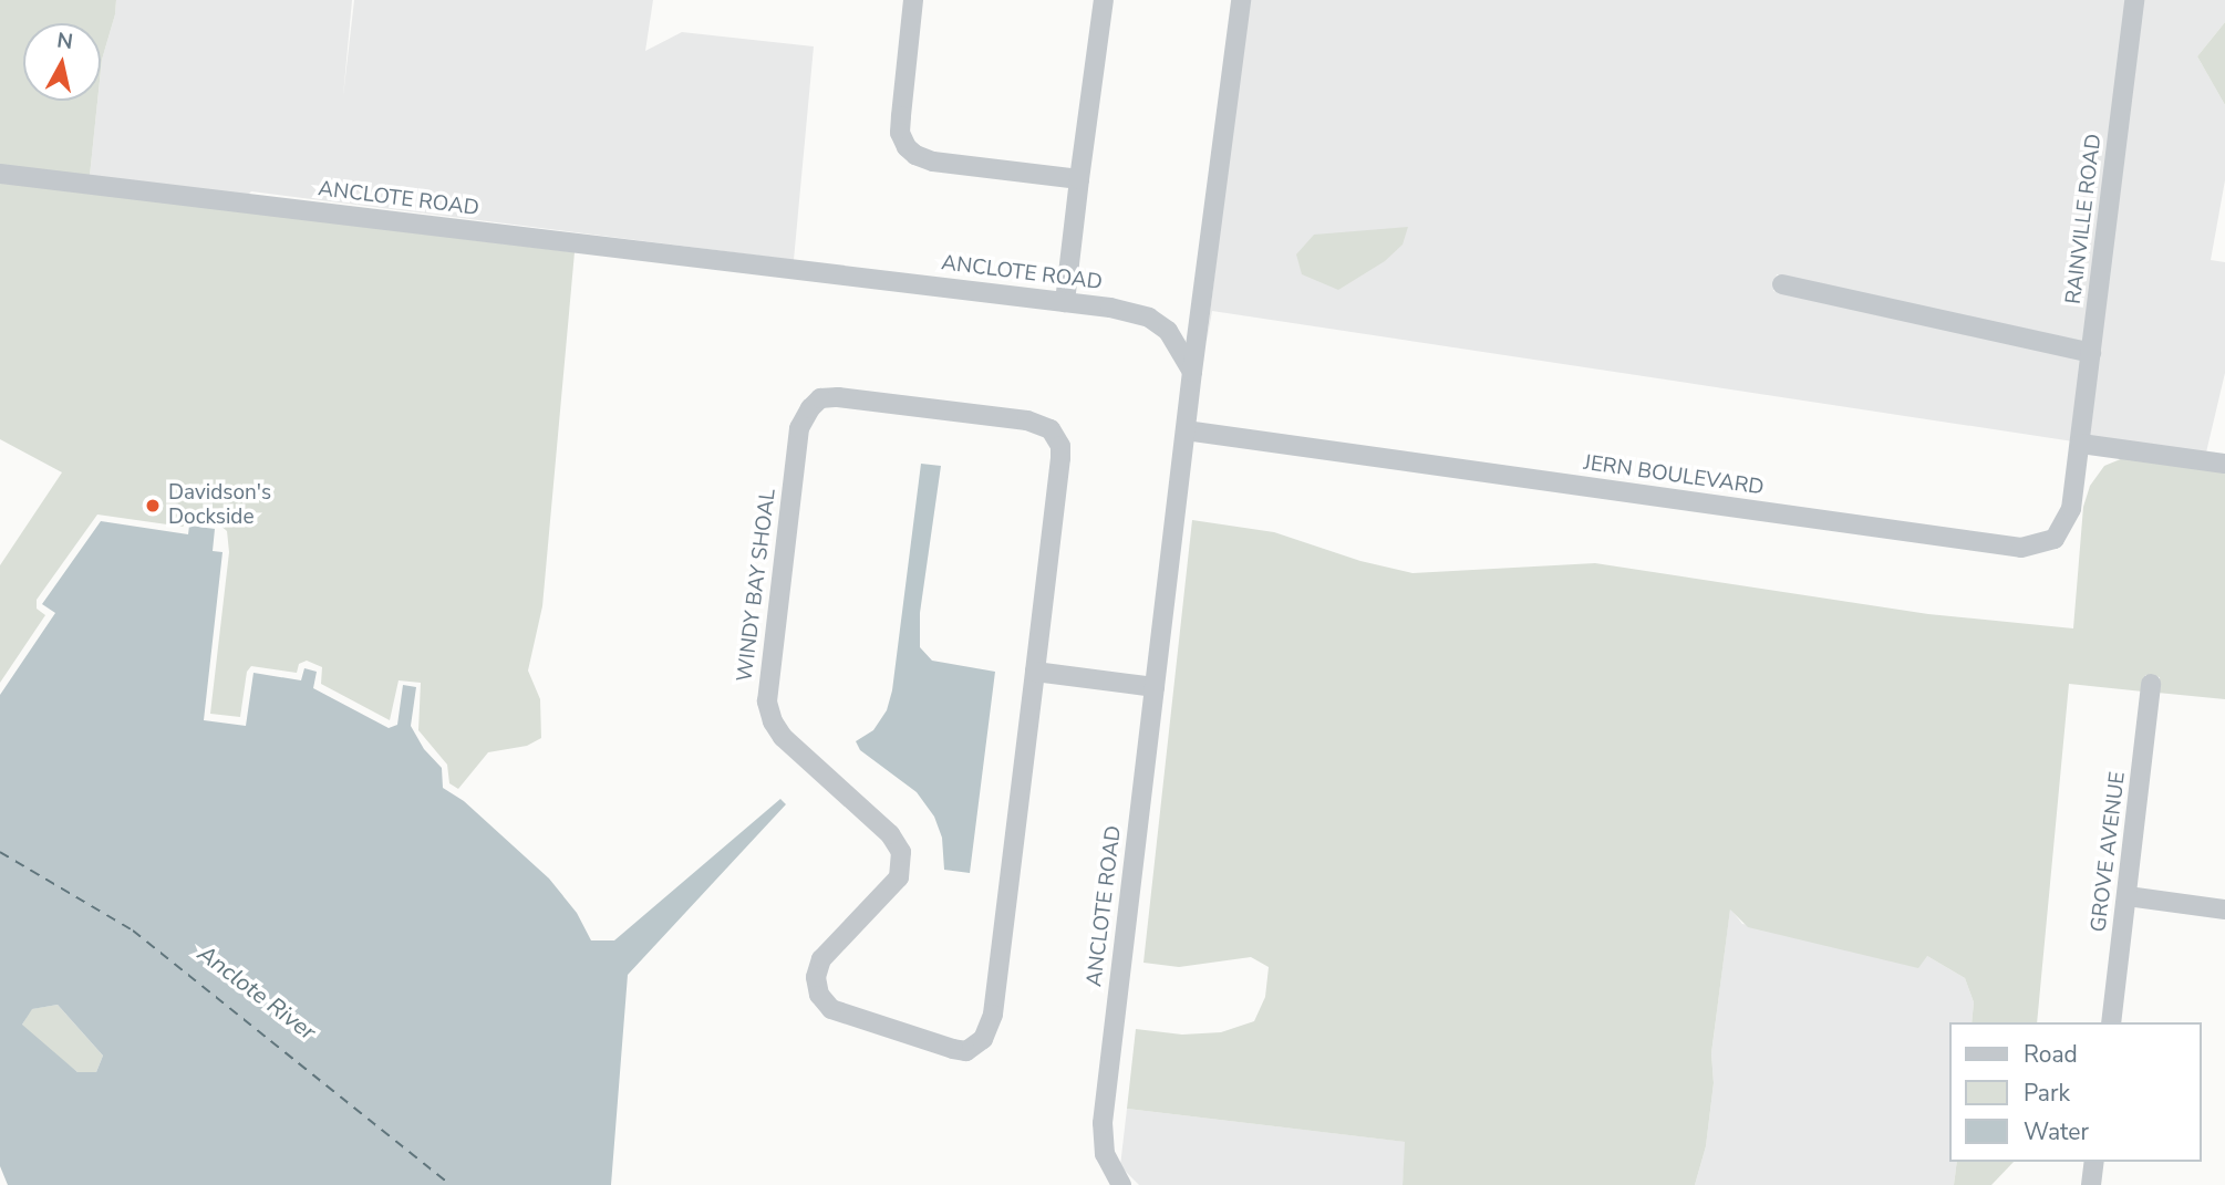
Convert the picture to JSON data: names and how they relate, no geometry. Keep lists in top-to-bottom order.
{
  "streets": {
    "street": [
      "ANCLOTE ROAD",
      "RAINVILLE ROAD",
      "JERN BOULEVARD",
      "WINDY BAY SHOAL",
      "GROVE AVENUE"
    ]
  },
  "crossings": [
    ["ANCLOTE ROAD", "JERN BOULEVARD"],
    ["RAINVILLE ROAD", "JERN BOULEVARD"]
  ],
  "water": ["Anclote River"],
  "places": ["Davidson's Dockside"],
  "legend": ["Road", "Park", "Water"],
  "north": "top"
}
